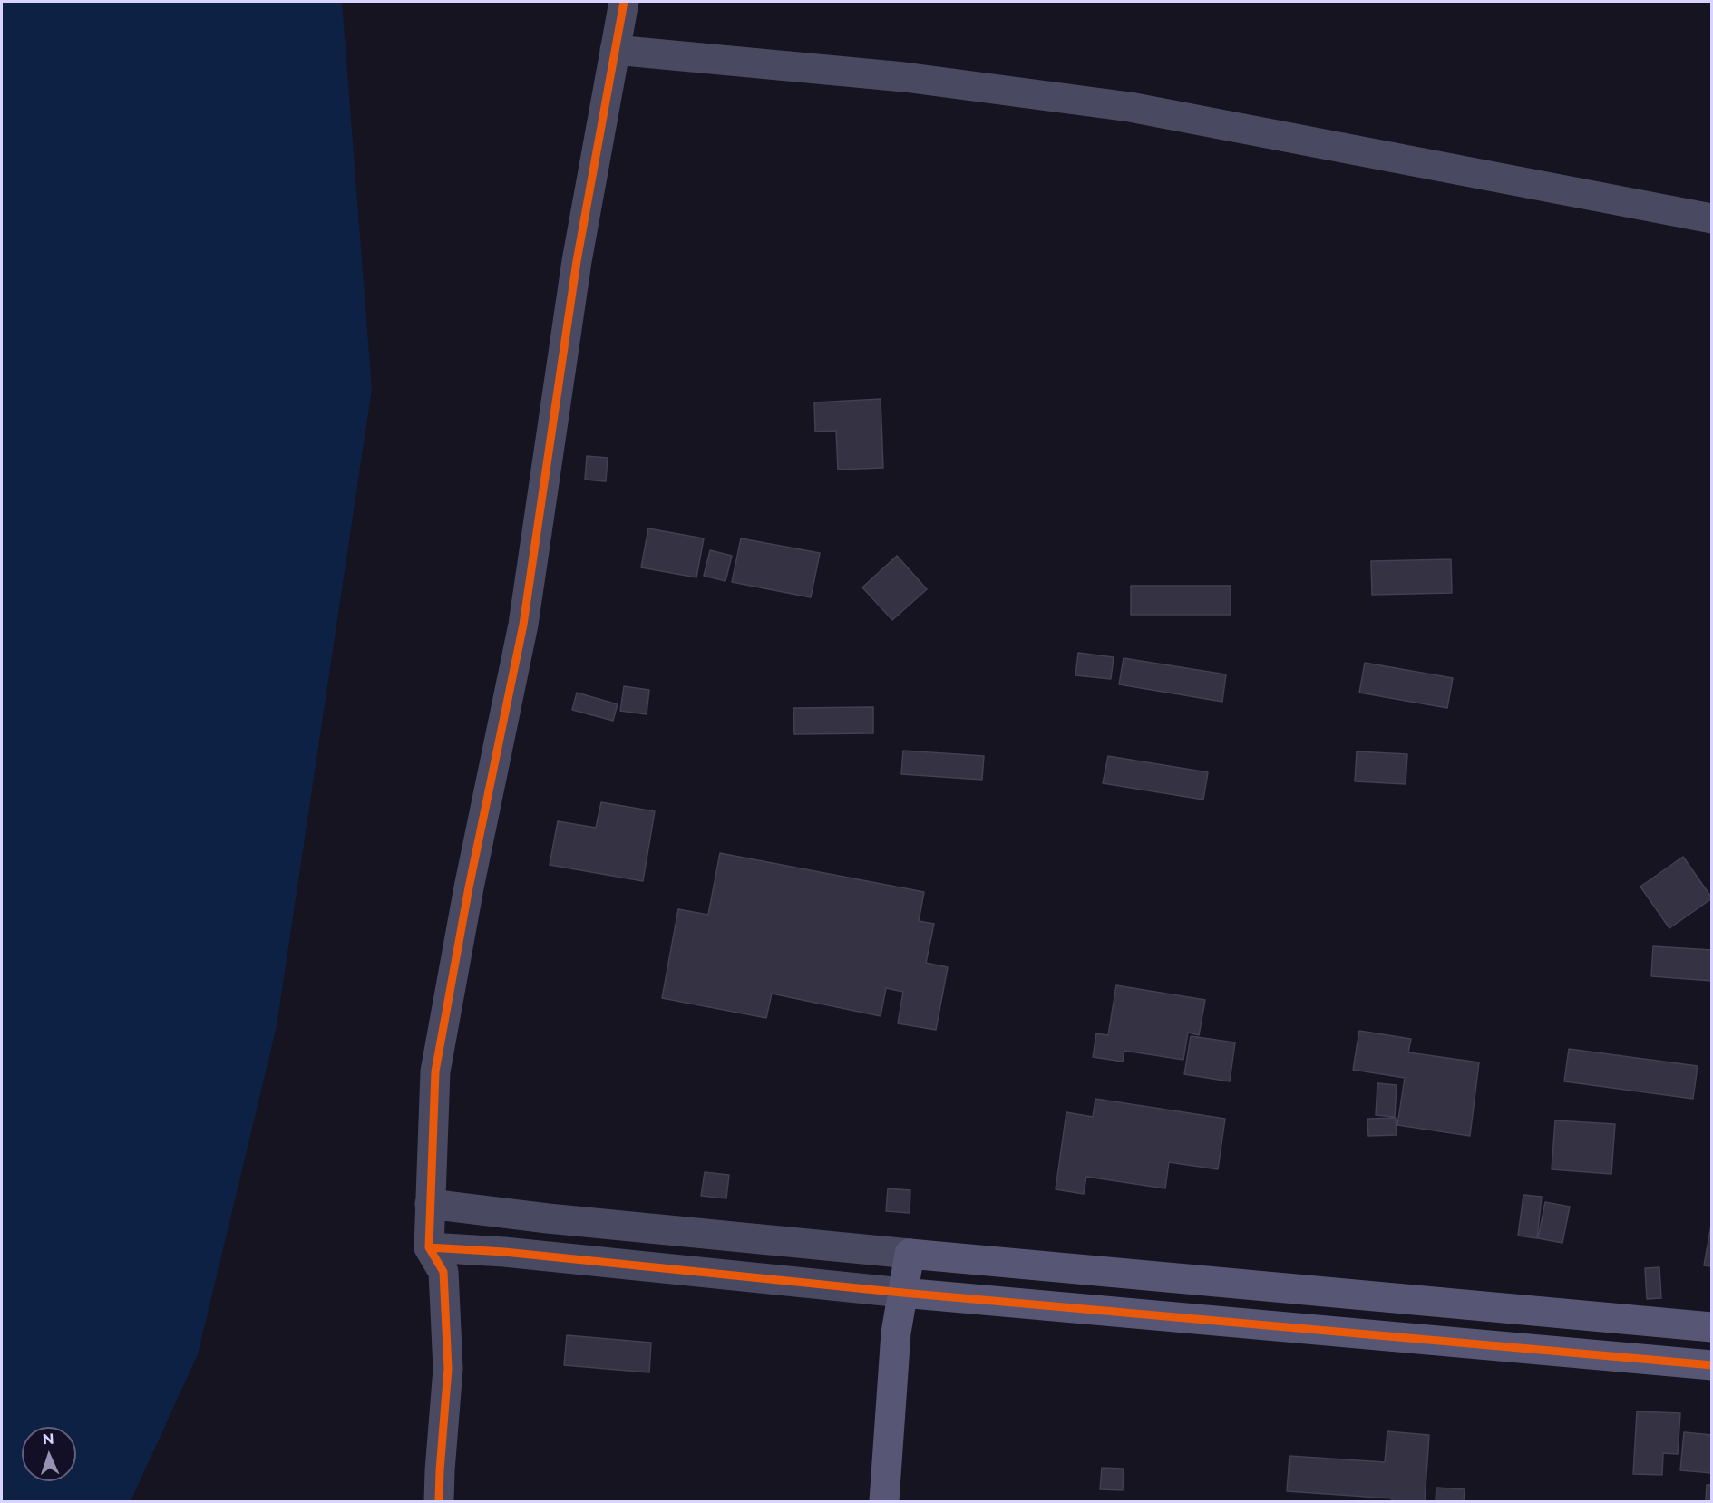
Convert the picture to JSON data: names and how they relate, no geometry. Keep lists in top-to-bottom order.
{
  "north": "top"
}
